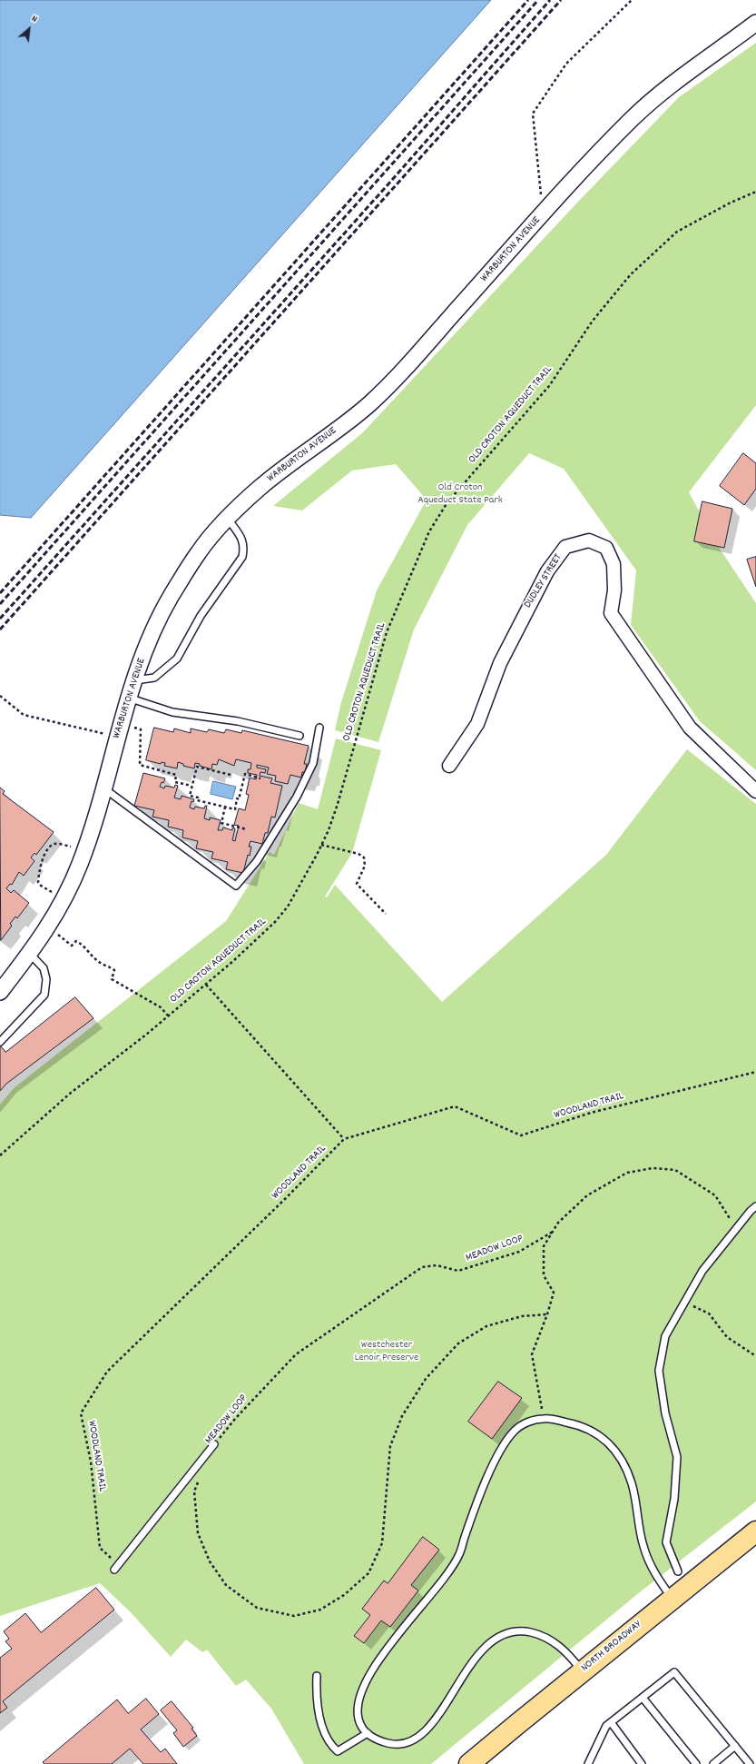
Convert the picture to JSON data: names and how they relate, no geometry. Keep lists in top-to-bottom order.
{
  "streets": {
    "main road": ["NORTH BROADWAY"],
    "street": ["WARBURTON AVENUE", "DUDLEY STREET"],
    "path": ["OLD CROTON AQUEDUCT TRAIL", "WOODLAND TRAIL", "MEADOW LOOP"]
  },
  "parks": ["Old Croton Aqueduct State Park", "Westchester Lenoir Preserve"],
  "north": "top right"
}
